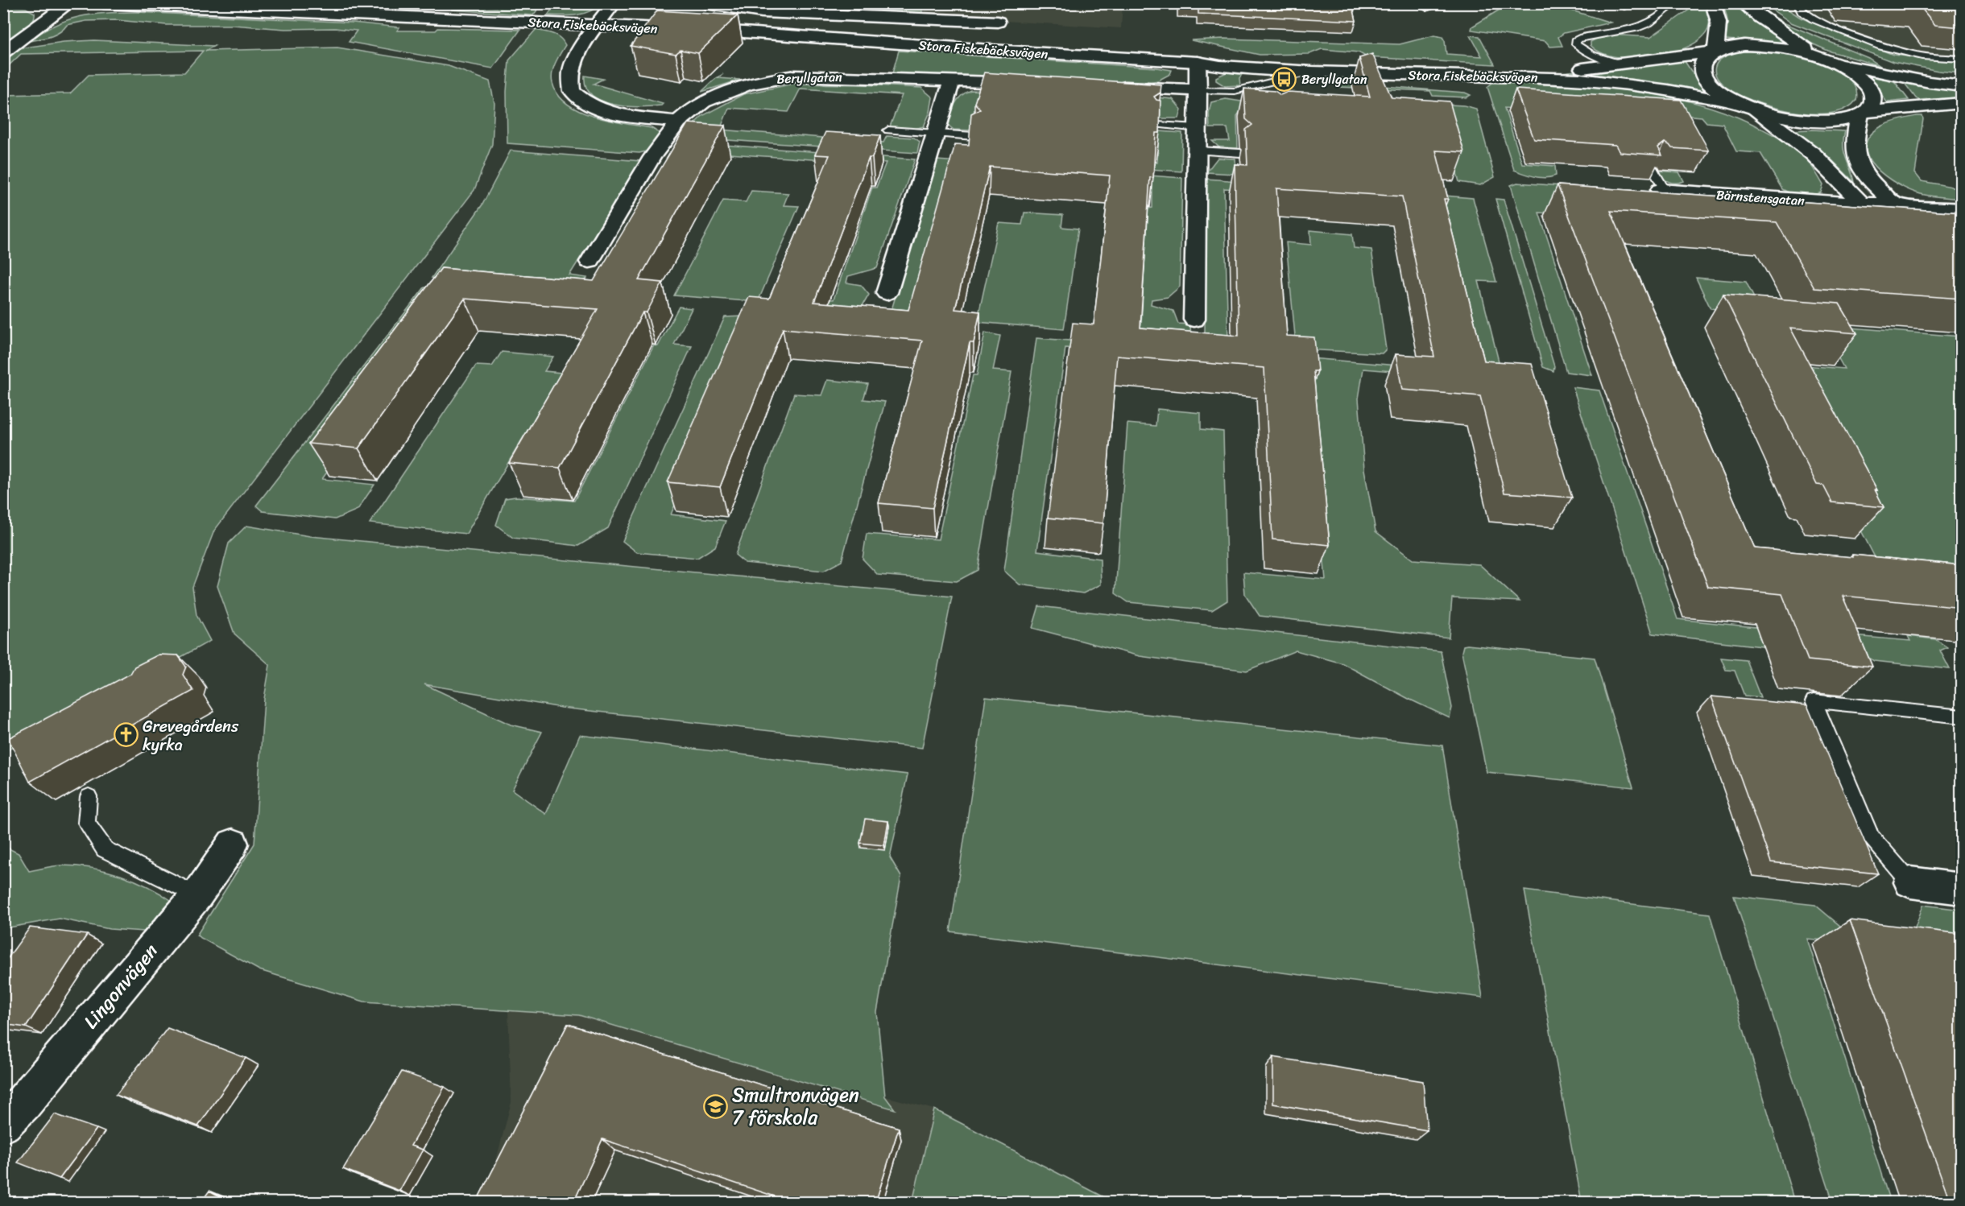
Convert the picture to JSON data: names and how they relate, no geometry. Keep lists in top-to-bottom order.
{
  "streets": {
    "street": [
      "Stora Fiskebäcksvägen",
      "Beryllgatan",
      "Bärnstensgatan",
      "Lingonvägen"
    ]
  },
  "places": {
    "bus stop": ["Beryllgatan"],
    "church": ["Grevegårdens kyrka"],
    "school or university": ["Smultronvägen 7 förskola"]
  }
}
